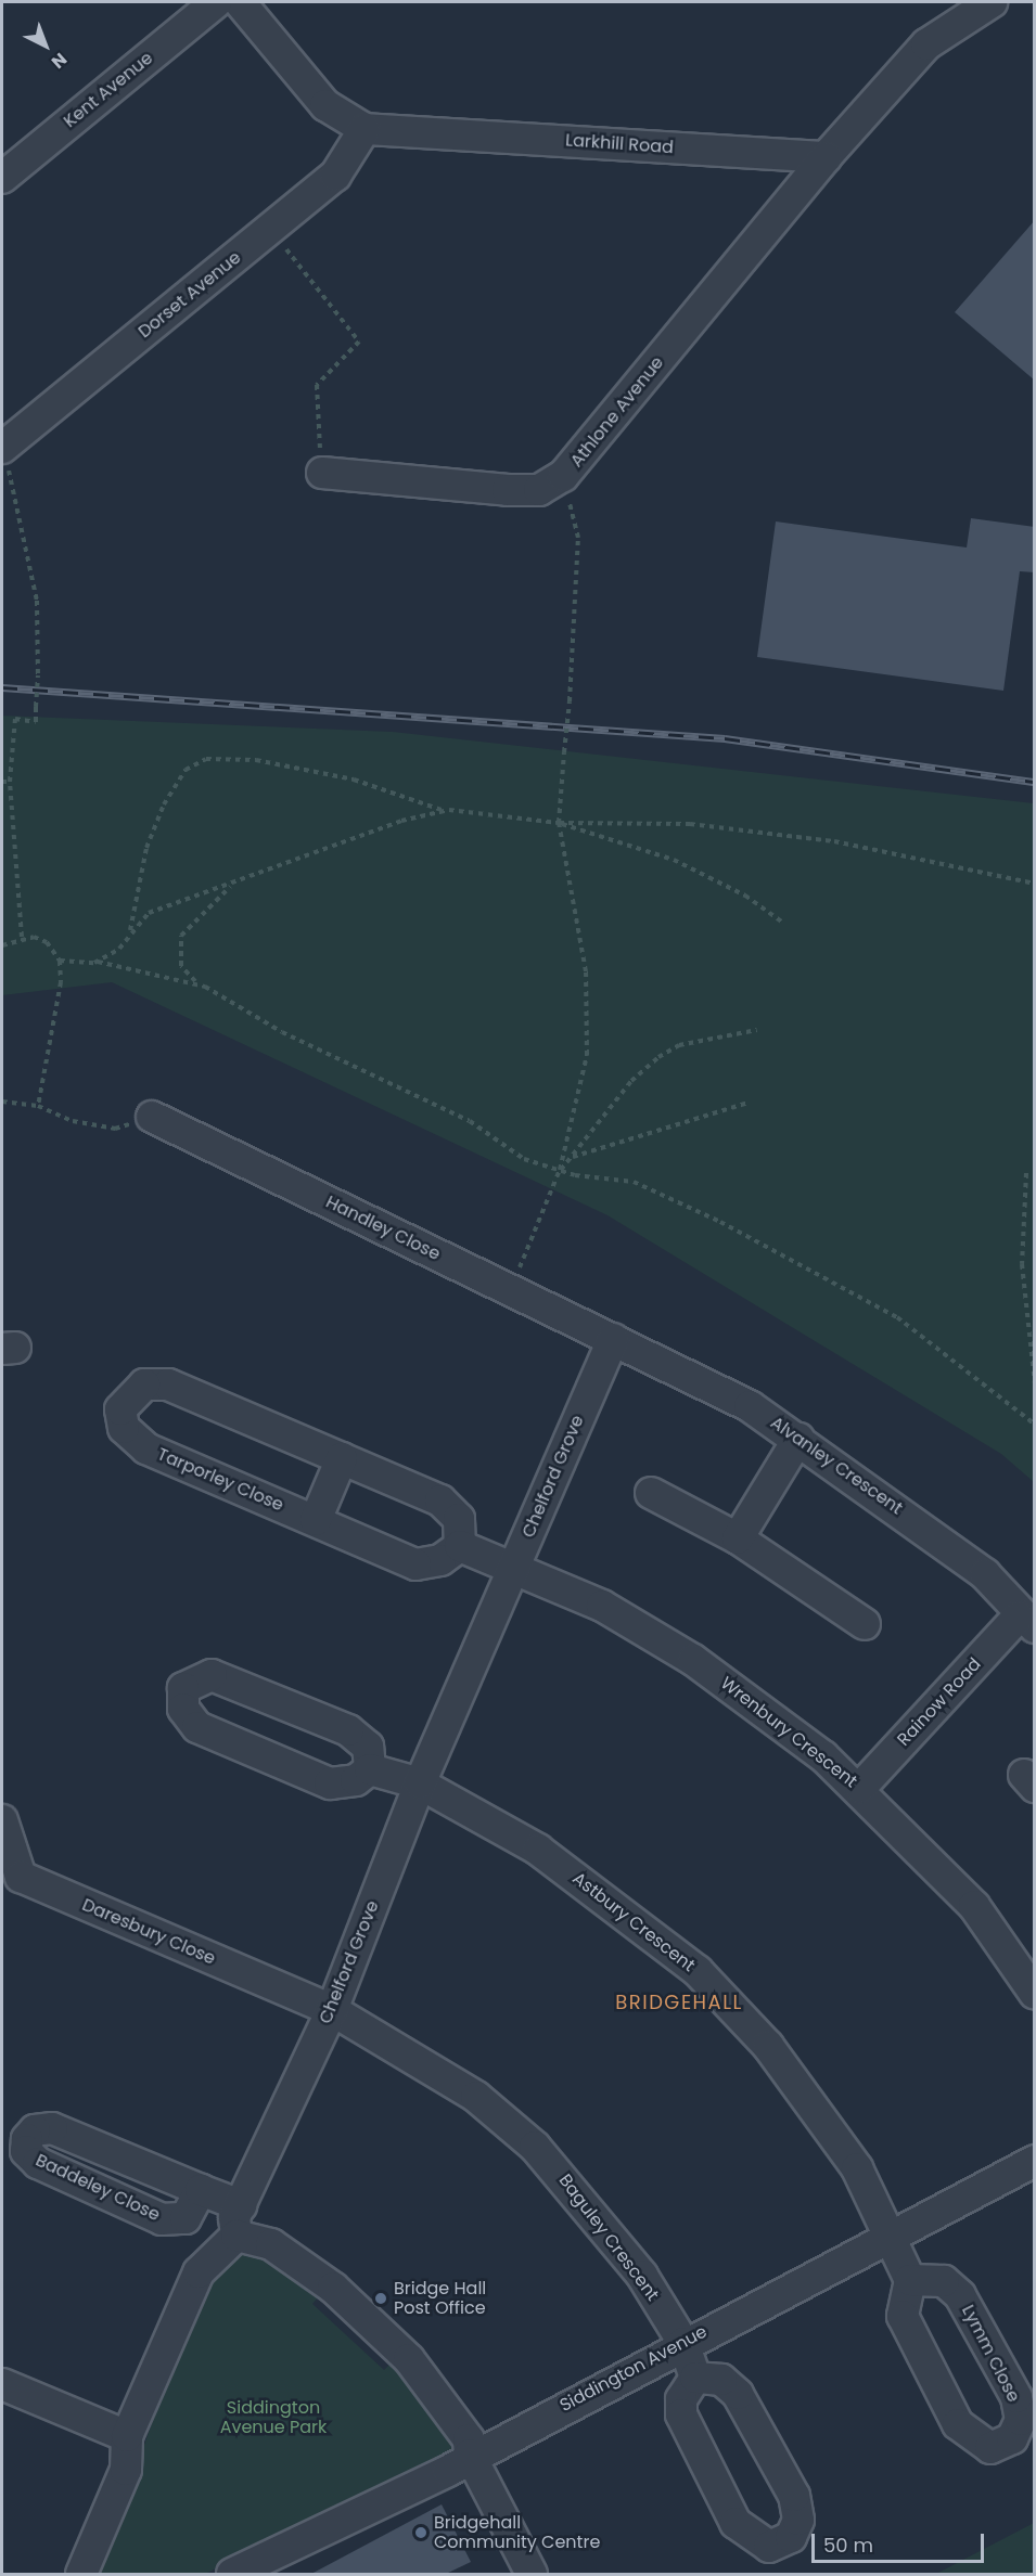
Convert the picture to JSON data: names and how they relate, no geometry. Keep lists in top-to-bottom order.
{
  "streets": {
    "street": [
      "Kent Avenue",
      "Larkhill Road",
      "Dorset Avenue",
      "Athlone Avenue",
      "Handley Close",
      "Alvanley Crescent",
      "Chelford Grove",
      "Tarporley Close",
      "Rainow Road",
      "Wrenbury Crescent",
      "Astbury Crescent",
      "Daresbury Close",
      "Baddeley Close",
      "Baguley Crescent",
      "Lymm Close",
      "Siddington Avenue"
    ]
  },
  "crossings": [
    ["Larkhill Road", "Dorset Avenue"],
    ["Larkhill Road", "Athlone Avenue"],
    ["Handley Close", "Alvanley Crescent"],
    ["Handley Close", "Chelford Grove"],
    ["Alvanley Crescent", "Chelford Grove"],
    ["Alvanley Crescent", "Rainow Road"],
    ["Chelford Grove", "Wrenbury Crescent"],
    ["Chelford Grove", "Astbury Crescent"],
    ["Chelford Grove", "Daresbury Close"],
    ["Chelford Grove", "Baddeley Close"],
    ["Chelford Grove", "Baguley Crescent"],
    ["Rainow Road", "Wrenbury Crescent"],
    ["Astbury Crescent", "Siddington Avenue"],
    ["Daresbury Close", "Baguley Crescent"],
    ["Baguley Crescent", "Siddington Avenue"]
  ],
  "districts": ["BRIDGEHALL"],
  "parks": ["Siddington Avenue Park"],
  "places": ["Bridge Hall Post Office", "Bridgehall Community Centre"],
  "scale_bar": "50 m",
  "north": "bottom right"
}
